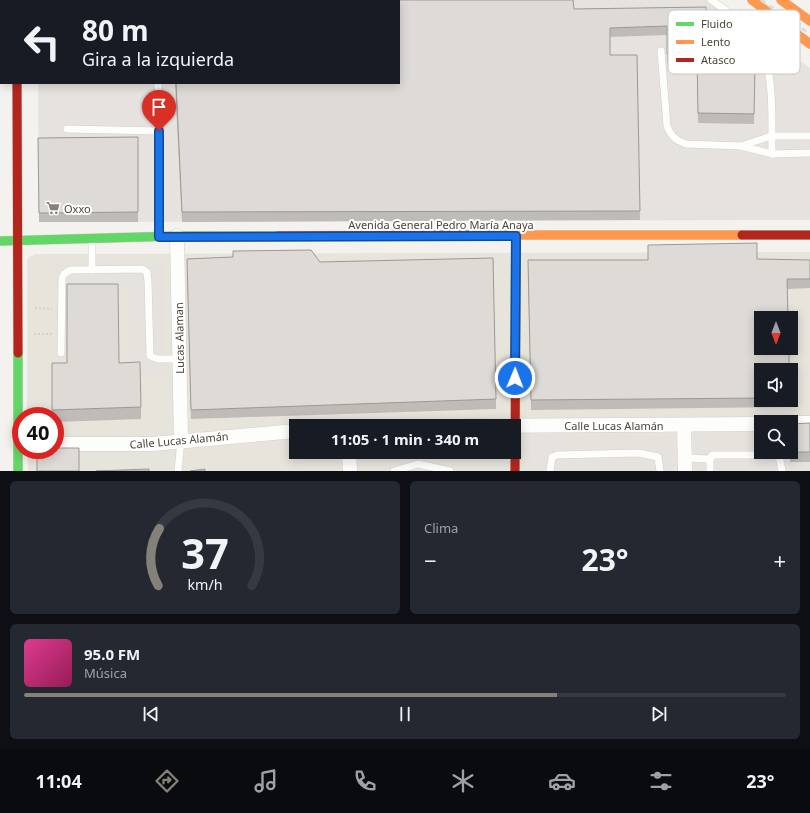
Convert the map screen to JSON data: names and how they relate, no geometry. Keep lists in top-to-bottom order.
{
  "streets": {
    "main road": ["Avenida General Pedro María Anaya"],
    "street": ["Lucas Alaman", "Calle Lucas Alamán"]
  },
  "crossings": [
    ["Avenida General Pedro María Anaya", "Lucas Alaman"],
    ["Lucas Alaman", "Calle Lucas Alamán"]
  ],
  "places": {
    "supermarket": ["Oxxo"]
  },
  "legend": ["Fluido", "Lento", "Atasco"],
  "north": "bottom",
  "page": {
    "turn": ["80 m", "Gira a la izquierda"],
    "limit": "40",
    "trip": "11:05 · 1 min · 340 m",
    "tile": "Clima",
    "heat": ["−", "23°", "+"],
    "song": ["95.0 FM", "Música"],
    "tabs": ["11:04", "23°"],
    "gauge": ["37", "km/h"]
  }
}
